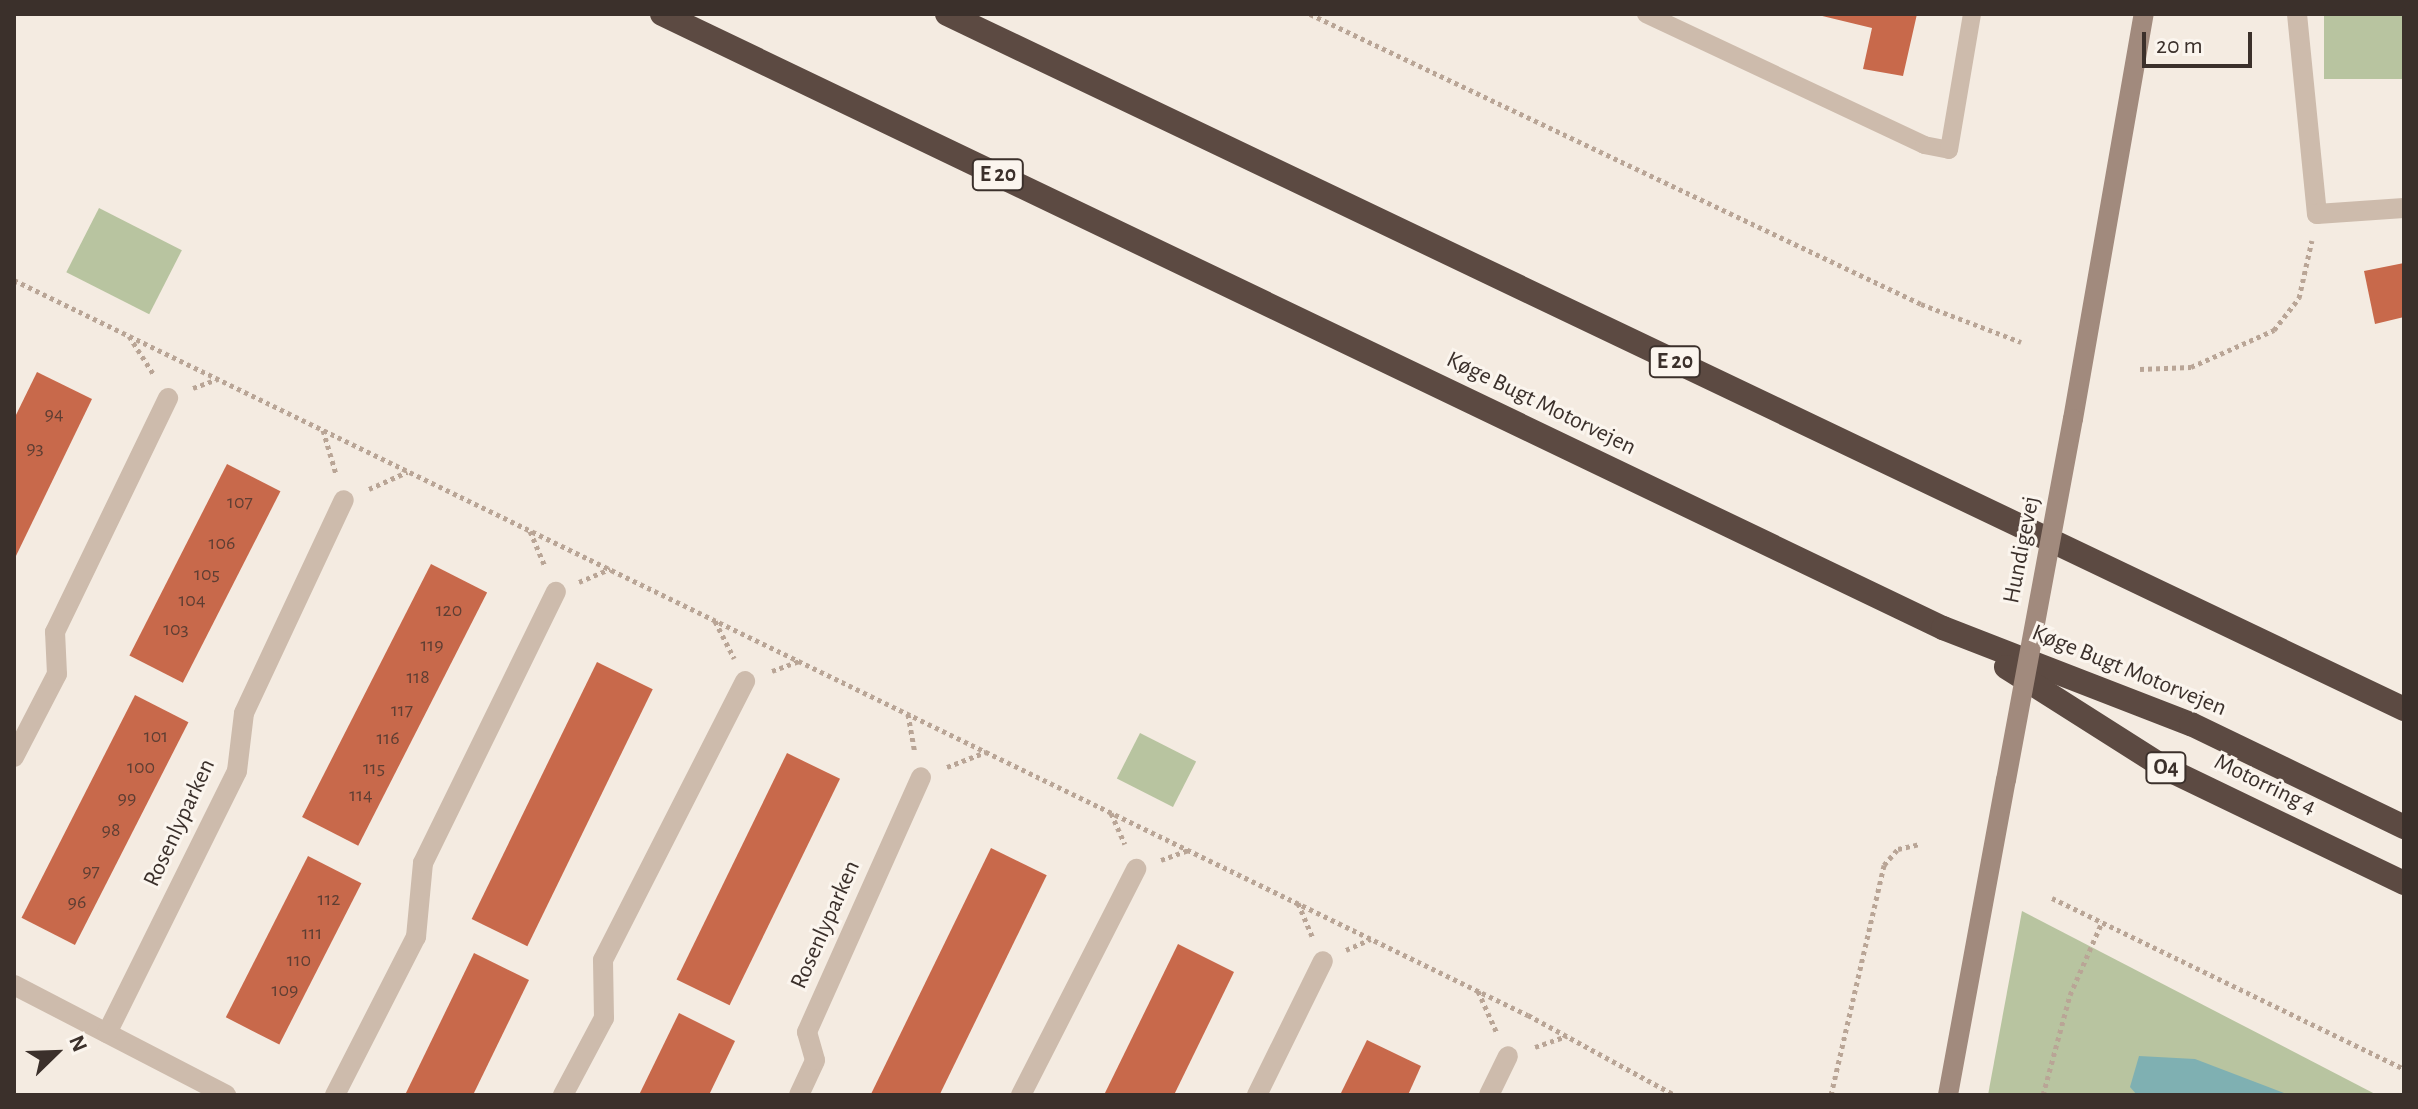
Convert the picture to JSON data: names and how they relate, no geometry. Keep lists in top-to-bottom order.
{
  "streets": {
    "highway": [
      "E 20",
      "Køge Bugt Motorvejen",
      "O4",
      "Motorring 4"
    ],
    "street": ["Hundigevej", "Rosenlyparken"]
  },
  "crossings": [
    ["Køge Bugt Motorvejen", "Motorring 4"]
  ],
  "house_numbers": [
    "94",
    "93",
    "107",
    "106",
    "105",
    "104",
    "120",
    "103",
    "119",
    "118",
    "117",
    "101",
    "116",
    "100",
    "115",
    "114",
    "99",
    "98",
    "97",
    "112",
    "96",
    "111",
    "110",
    "109"
  ],
  "scale_bar": "20 m",
  "north": "top right"
}
